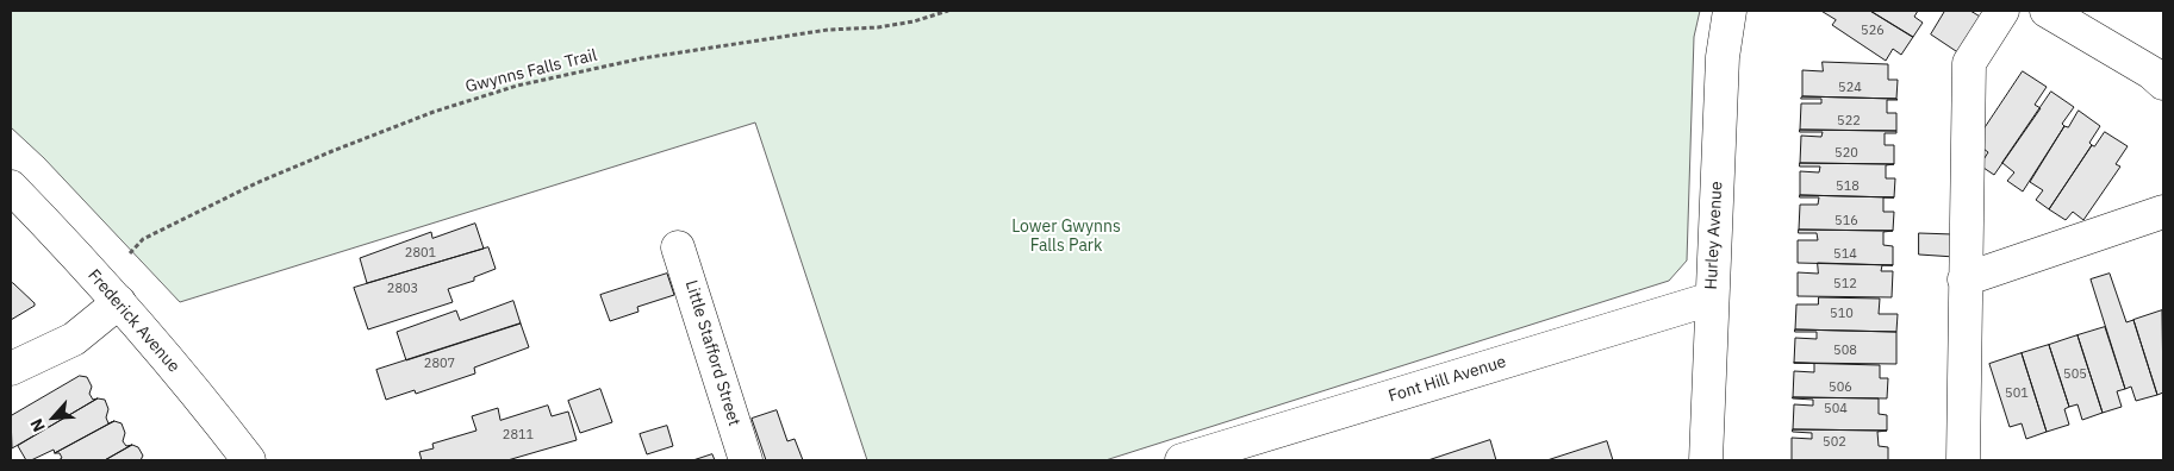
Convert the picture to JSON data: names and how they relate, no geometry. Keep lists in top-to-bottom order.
{
  "streets": {
    "street": [
      "Hurley Avenue",
      "Frederick Avenue",
      "Little Stafford Street",
      "Font Hill Avenue"
    ],
    "path": ["Gwynns Falls Trail"]
  },
  "crossings": [
    ["Hurley Avenue", "Font Hill Avenue"]
  ],
  "parks": ["Lower Gwynns Falls Park"],
  "house_numbers": [
    "526",
    "524",
    "522",
    "520",
    "518",
    "516",
    "2801",
    "514",
    "512",
    "2803",
    "510",
    "508",
    "2807",
    "505",
    "506",
    "501",
    "504",
    "2811",
    "502"
  ],
  "north": "bottom left"
}
